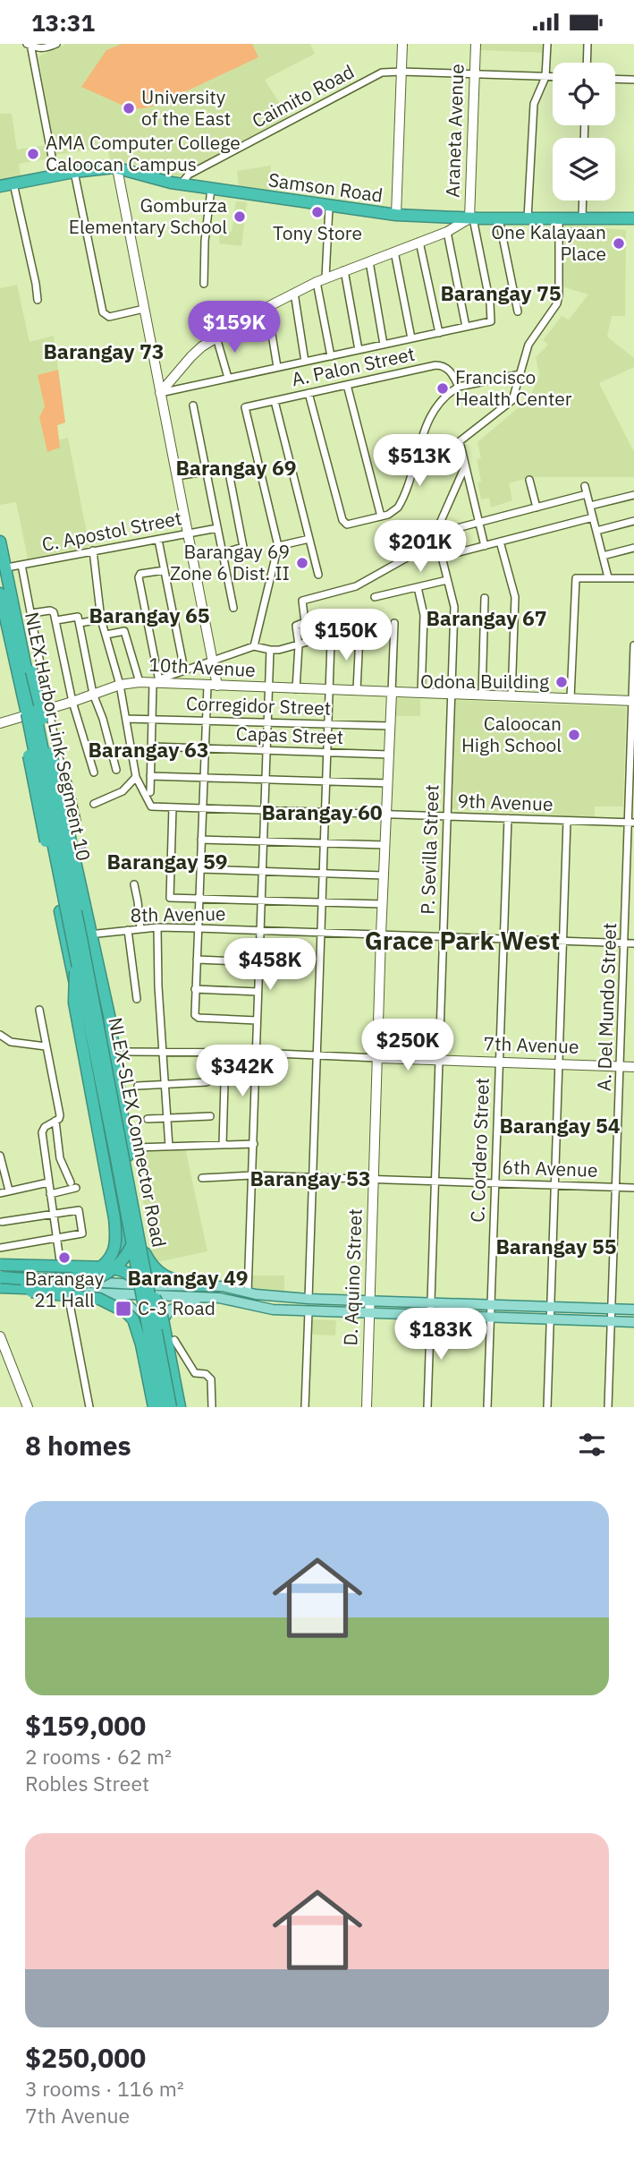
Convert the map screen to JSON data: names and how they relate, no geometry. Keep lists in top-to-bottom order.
{
  "streets": {
    "highway": ["Samson Road", "NLEX Harbor Link Segment 10", "NLEX-SLEX Connector Road"],
    "street": [
      "Caimito Road",
      "Araneta Avenue",
      "A. Palon Street",
      "C. Apostol Street",
      "10th Avenue",
      "Corregidor Street",
      "Capas Street",
      "9th Avenue",
      "P. Sevilla Street",
      "8th Avenue",
      "A. Del Mundo Street",
      "7th Avenue",
      "C. Cordero Street",
      "6th Avenue",
      "D. Aquino Street"
    ]
  },
  "crossings": [
    ["Caimito Road", "Araneta Avenue"],
    ["Caimito Road", "Samson Road"],
    ["Araneta Avenue", "Samson Road"],
    ["C. Apostol Street", "NLEX Harbor Link Segment 10"],
    ["10th Avenue", "P. Sevilla Street"],
    ["10th Avenue", "A. Del Mundo Street"],
    ["10th Avenue", "D. Aquino Street"],
    ["Corregidor Street", "D. Aquino Street"],
    ["Capas Street", "D. Aquino Street"],
    ["NLEX Harbor Link Segment 10", "NLEX-SLEX Connector Road"],
    ["9th Avenue", "P. Sevilla Street"],
    ["9th Avenue", "A. Del Mundo Street"],
    ["9th Avenue", "C. Cordero Street"],
    ["9th Avenue", "D. Aquino Street"],
    ["P. Sevilla Street", "8th Avenue"],
    ["P. Sevilla Street", "7th Avenue"],
    ["P. Sevilla Street", "6th Avenue"],
    ["8th Avenue", "A. Del Mundo Street"],
    ["8th Avenue", "C. Cordero Street"],
    ["8th Avenue", "D. Aquino Street"],
    ["A. Del Mundo Street", "7th Avenue"],
    ["A. Del Mundo Street", "6th Avenue"],
    ["7th Avenue", "C. Cordero Street"],
    ["7th Avenue", "D. Aquino Street"],
    ["C. Cordero Street", "6th Avenue"],
    ["6th Avenue", "D. Aquino Street"]
  ],
  "districts": [
    "Barangay 75",
    "Barangay 73",
    "Barangay 69",
    "Barangay 65",
    "Barangay 67",
    "Barangay 63",
    "Barangay 60",
    "Barangay 59",
    "Grace Park West",
    "Barangay 54",
    "Barangay 53",
    "Barangay 55",
    "Barangay 49"
  ],
  "places": {
    "other": [
      "University of the East",
      "AMA Computer College Caloocan Campus",
      "Tony Store",
      "Gomburza Elementary School",
      "One Kalayaan Place",
      "Francisco Health Center",
      "Barangay 69 Zone 6 Dist. II",
      "Odona Building",
      "Caloocan High School",
      "Barangay 21 Hall"
    ],
    "transit": ["C-3 Road"]
  },
  "page": {
    "status": "13:31",
    "price": [
      "$159K",
      "$513K",
      "$201K",
      "$150K",
      "$458K",
      "$250K",
      "$342K",
      "$183K"
    ],
    "heading": "8 homes",
    "list": [
      {
        "name": "$159,000",
        "note": "2 rooms · 62 m² · Robles Street"
      },
      {
        "name": "$250,000",
        "note": "3 rooms · 116 m² · 7th Avenue"
      }
    ]
  }
}
